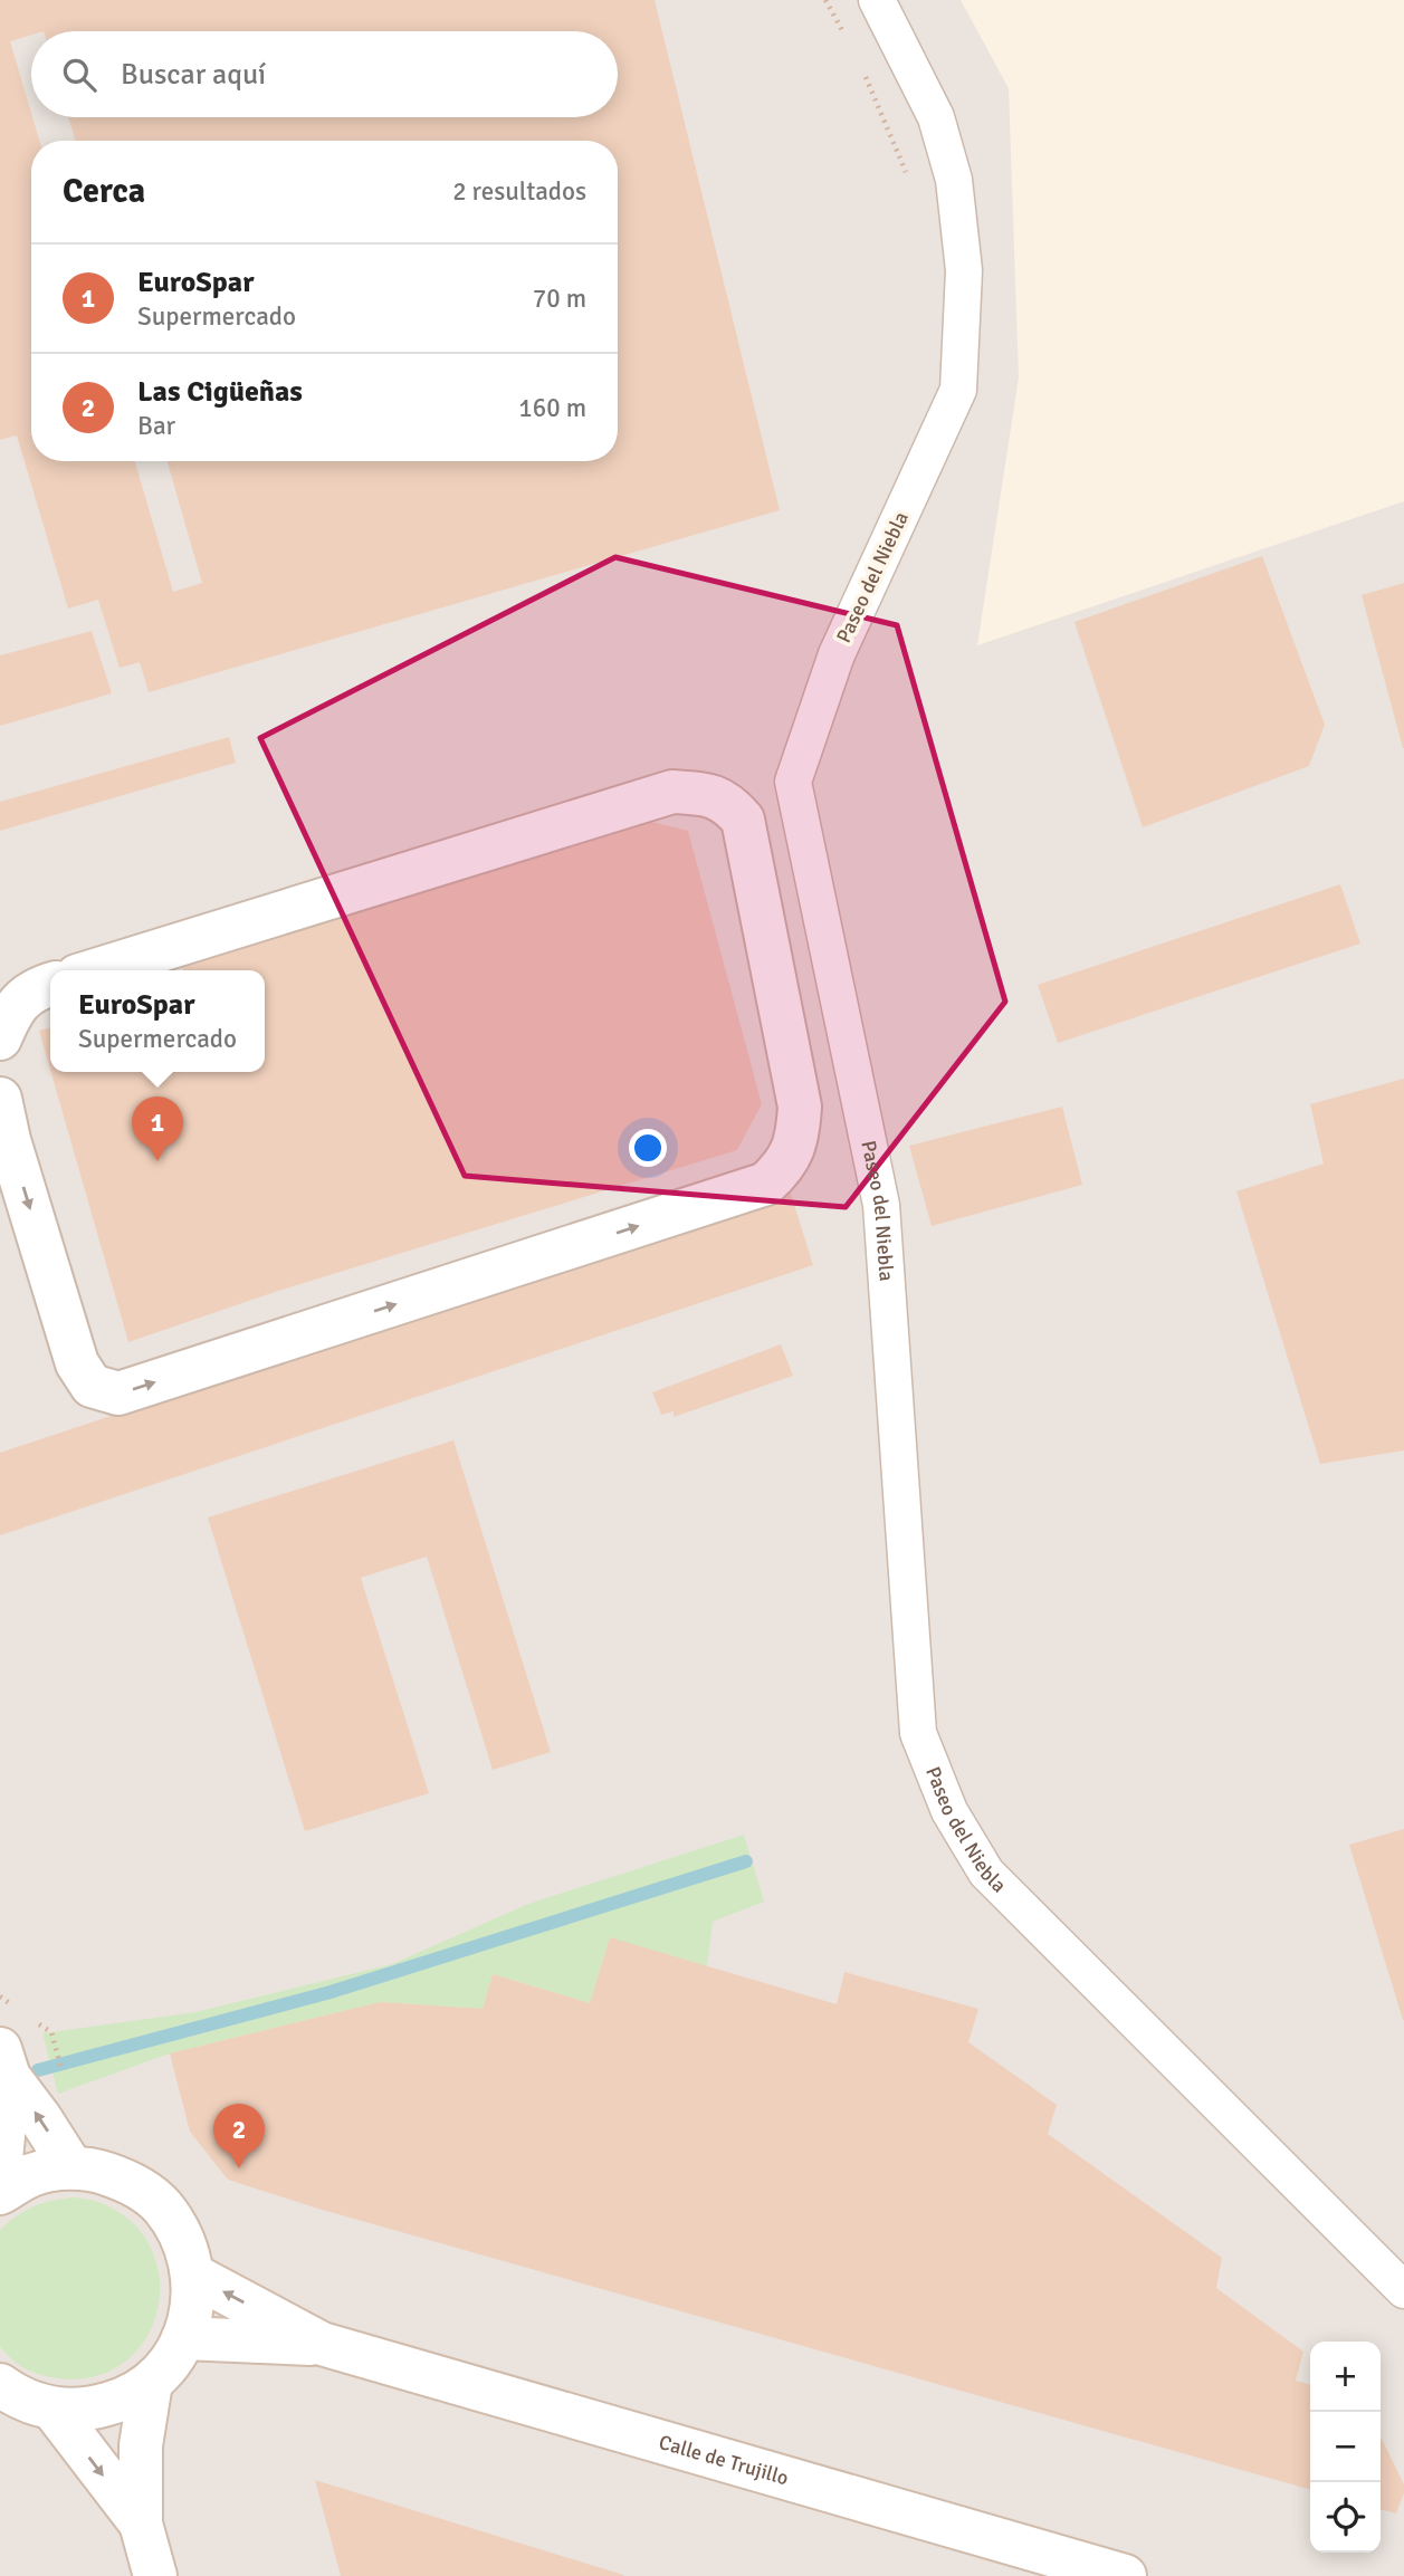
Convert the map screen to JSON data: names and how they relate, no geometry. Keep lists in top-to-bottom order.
{
  "streets": {
    "main road": ["Calle de Trujillo"],
    "street": ["Paseo del Niebla"]
  },
  "page": {
    "search": "Buscar aquí",
    "heading": ["Cerca", "2 resultados"],
    "list": [
      {
        "mark": "1",
        "name": "EuroSpar",
        "note": "Supermercado",
        "value": "70 m"
      },
      {
        "mark": "2",
        "name": "Las Cigüeñas",
        "note": "Bar",
        "value": "160 m"
      }
    ],
    "popup": ["EuroSpar", "Supermercado"],
    "pins": ["1", "2"],
    "map_buttons": ["+", "−"]
  }
}
